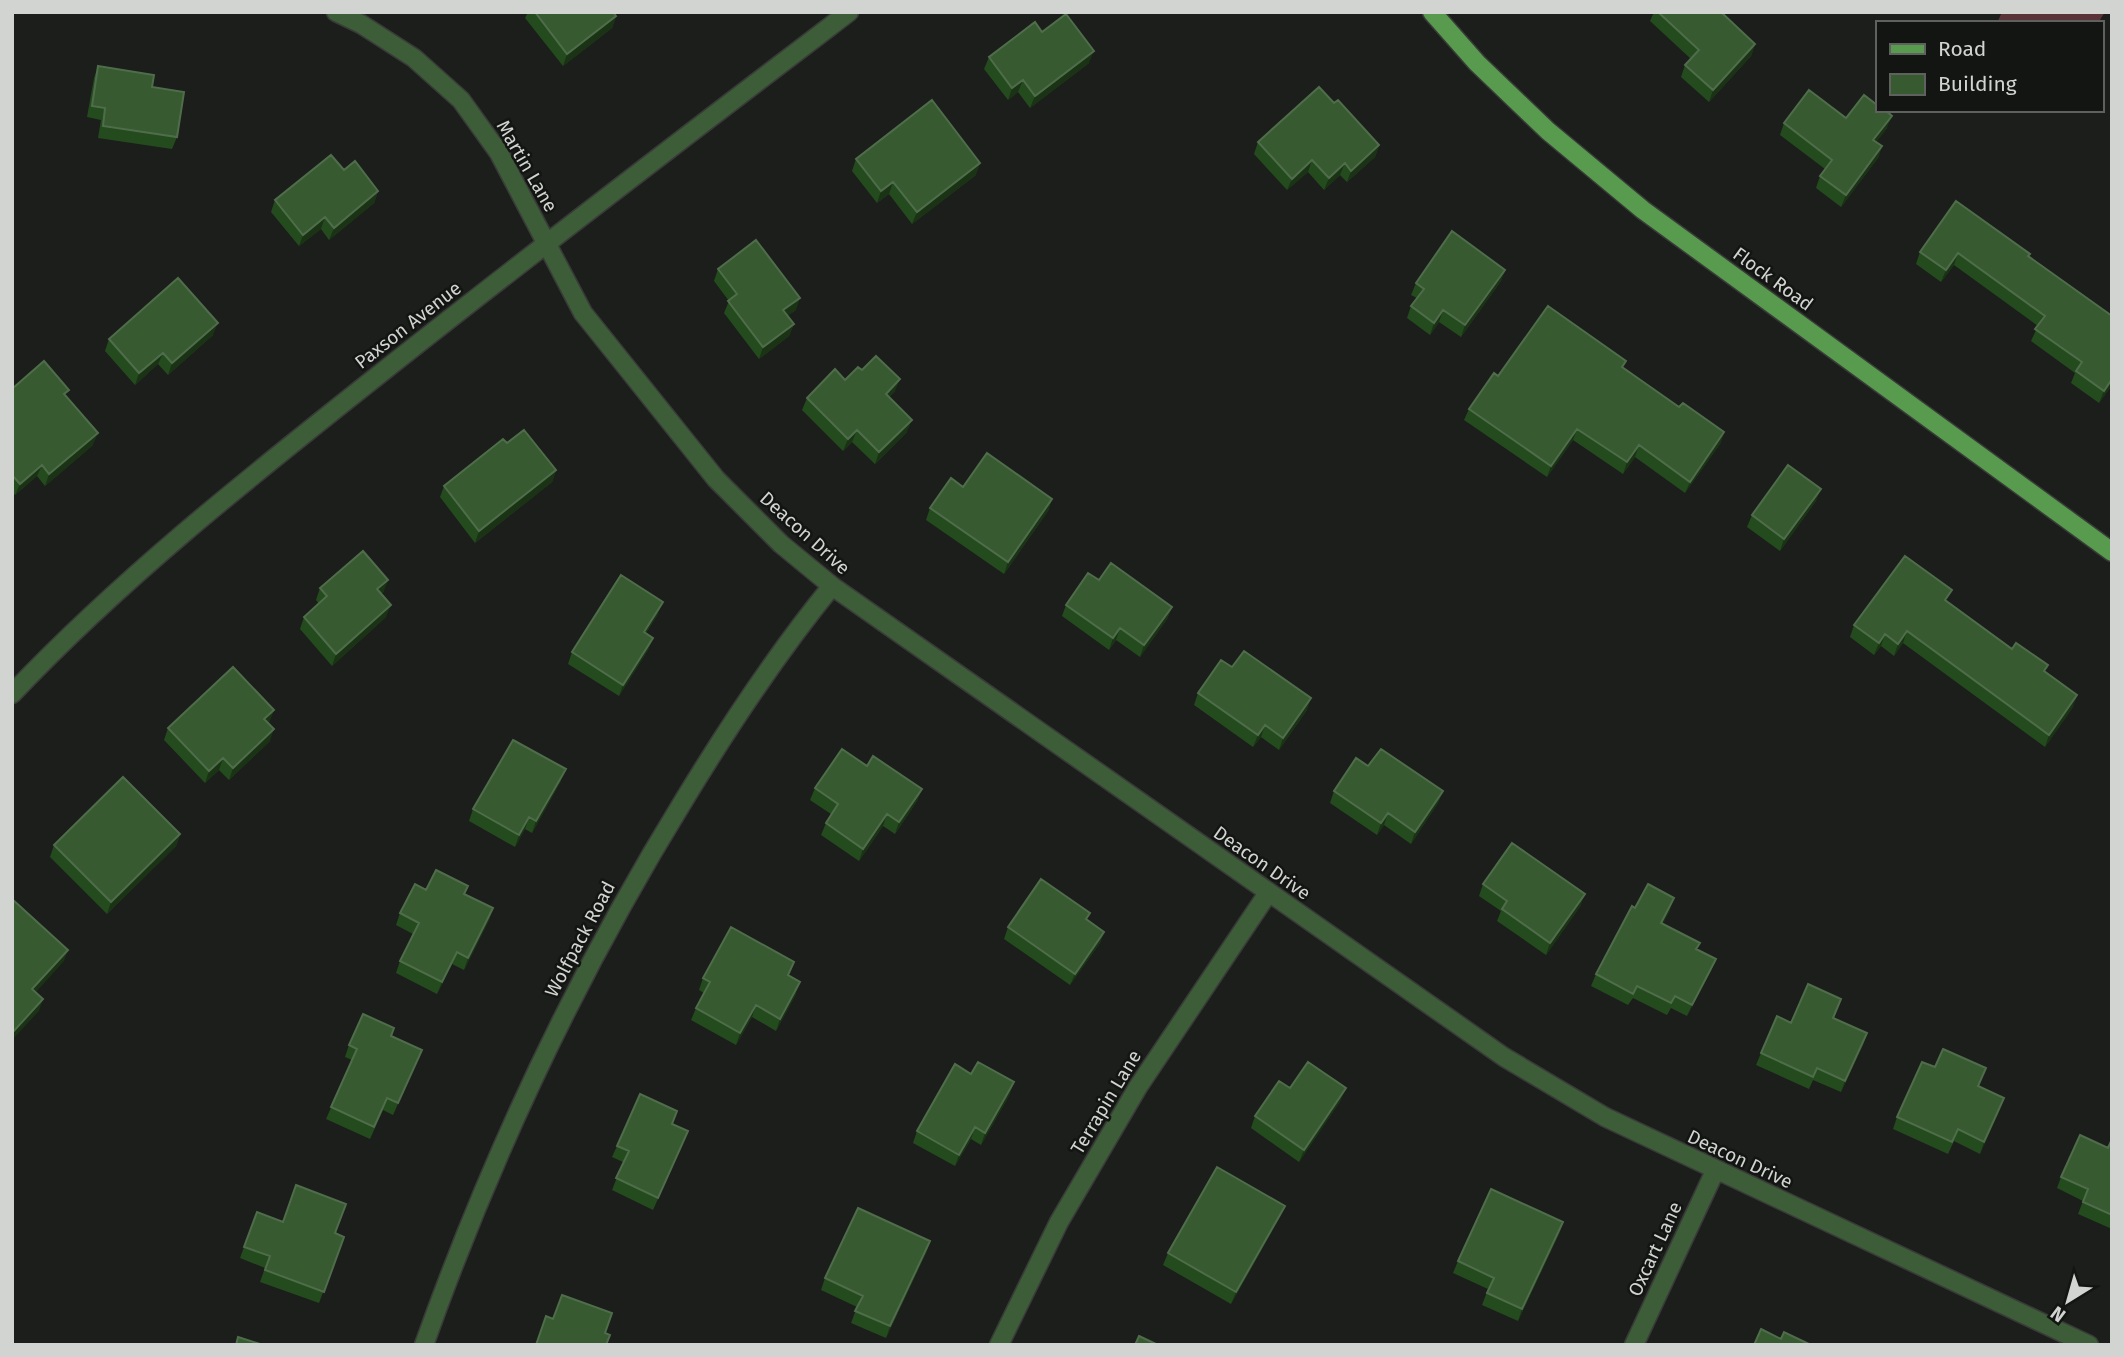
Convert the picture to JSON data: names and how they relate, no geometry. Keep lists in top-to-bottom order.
{
  "streets": {
    "main road": ["Flock Road"],
    "street": [
      "Martin Lane",
      "Paxson Avenue",
      "Deacon Drive",
      "Wolfpack Road",
      "Terrapin Lane",
      "Oxcart Lane"
    ]
  },
  "crossings": [
    ["Martin Lane", "Paxson Avenue"],
    ["Martin Lane", "Deacon Drive"],
    ["Paxson Avenue", "Deacon Drive"],
    ["Deacon Drive", "Wolfpack Road"],
    ["Deacon Drive", "Terrapin Lane"],
    ["Deacon Drive", "Oxcart Lane"]
  ],
  "legend": ["Road", "Building"],
  "north": "bottom left"
}
